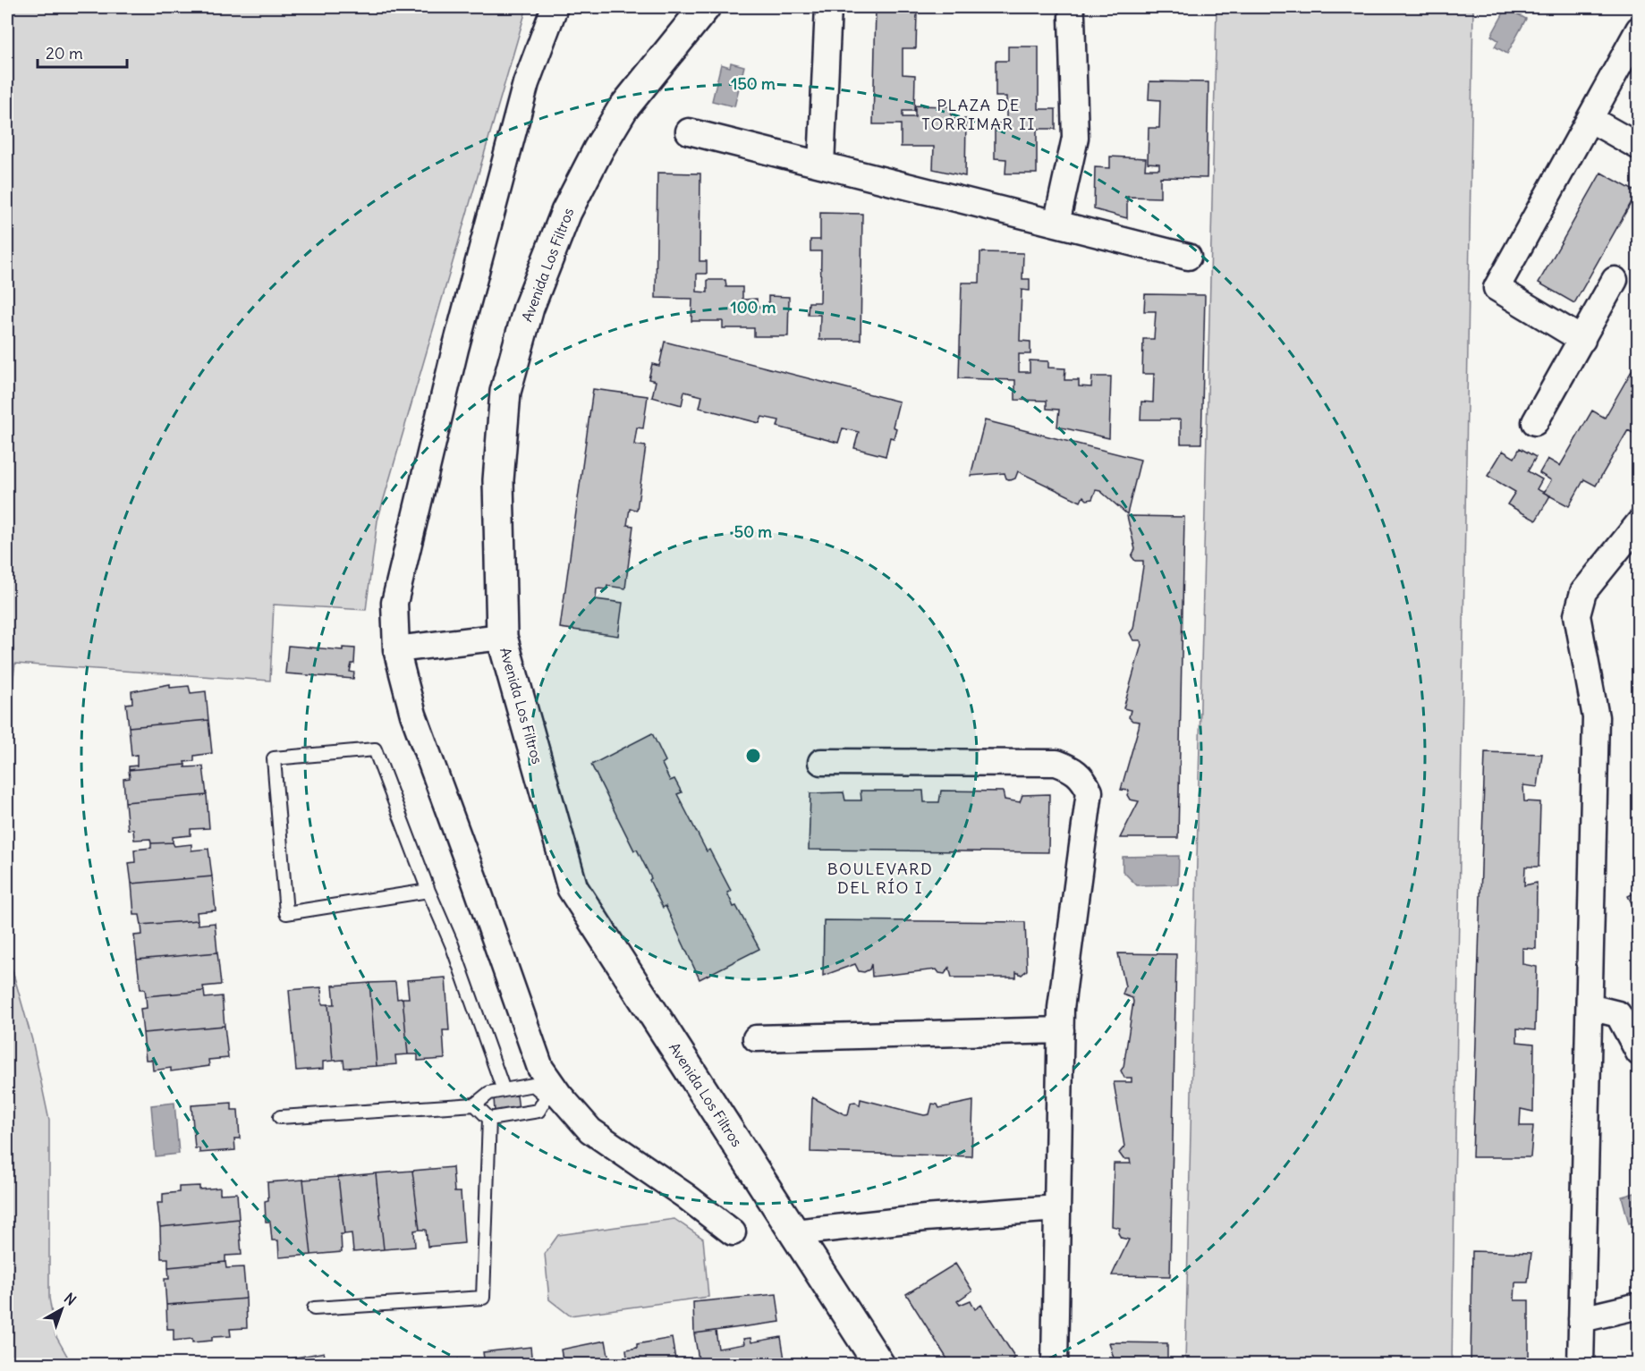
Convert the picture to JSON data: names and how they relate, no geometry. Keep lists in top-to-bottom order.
{
  "streets": {
    "main road": ["Avenida Los Filtros"]
  },
  "districts": ["PLAZA DE TORRIMAR II", "BOULEVARD DEL RÍO I"],
  "scale_bar": "20 m",
  "north": "top right",
  "rings": ["150 m", "100 m", "50 m"]
}
